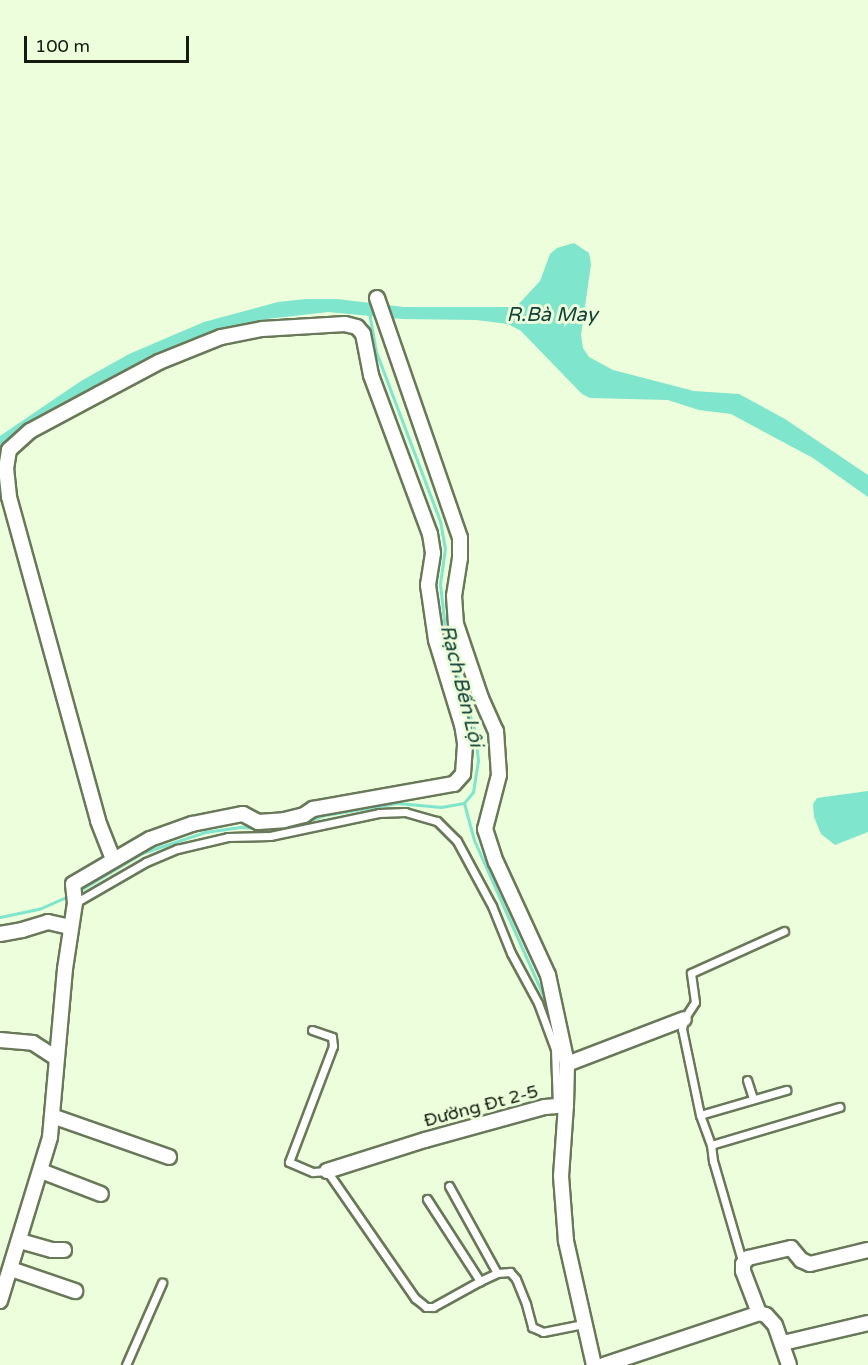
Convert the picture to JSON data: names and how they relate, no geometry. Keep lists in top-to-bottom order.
{
  "streets": {
    "street": ["Đường Đt 2-5"]
  },
  "water": ["R.Bà May", "Rạch Bến Lội"],
  "scale_bar": "100 m"
}
